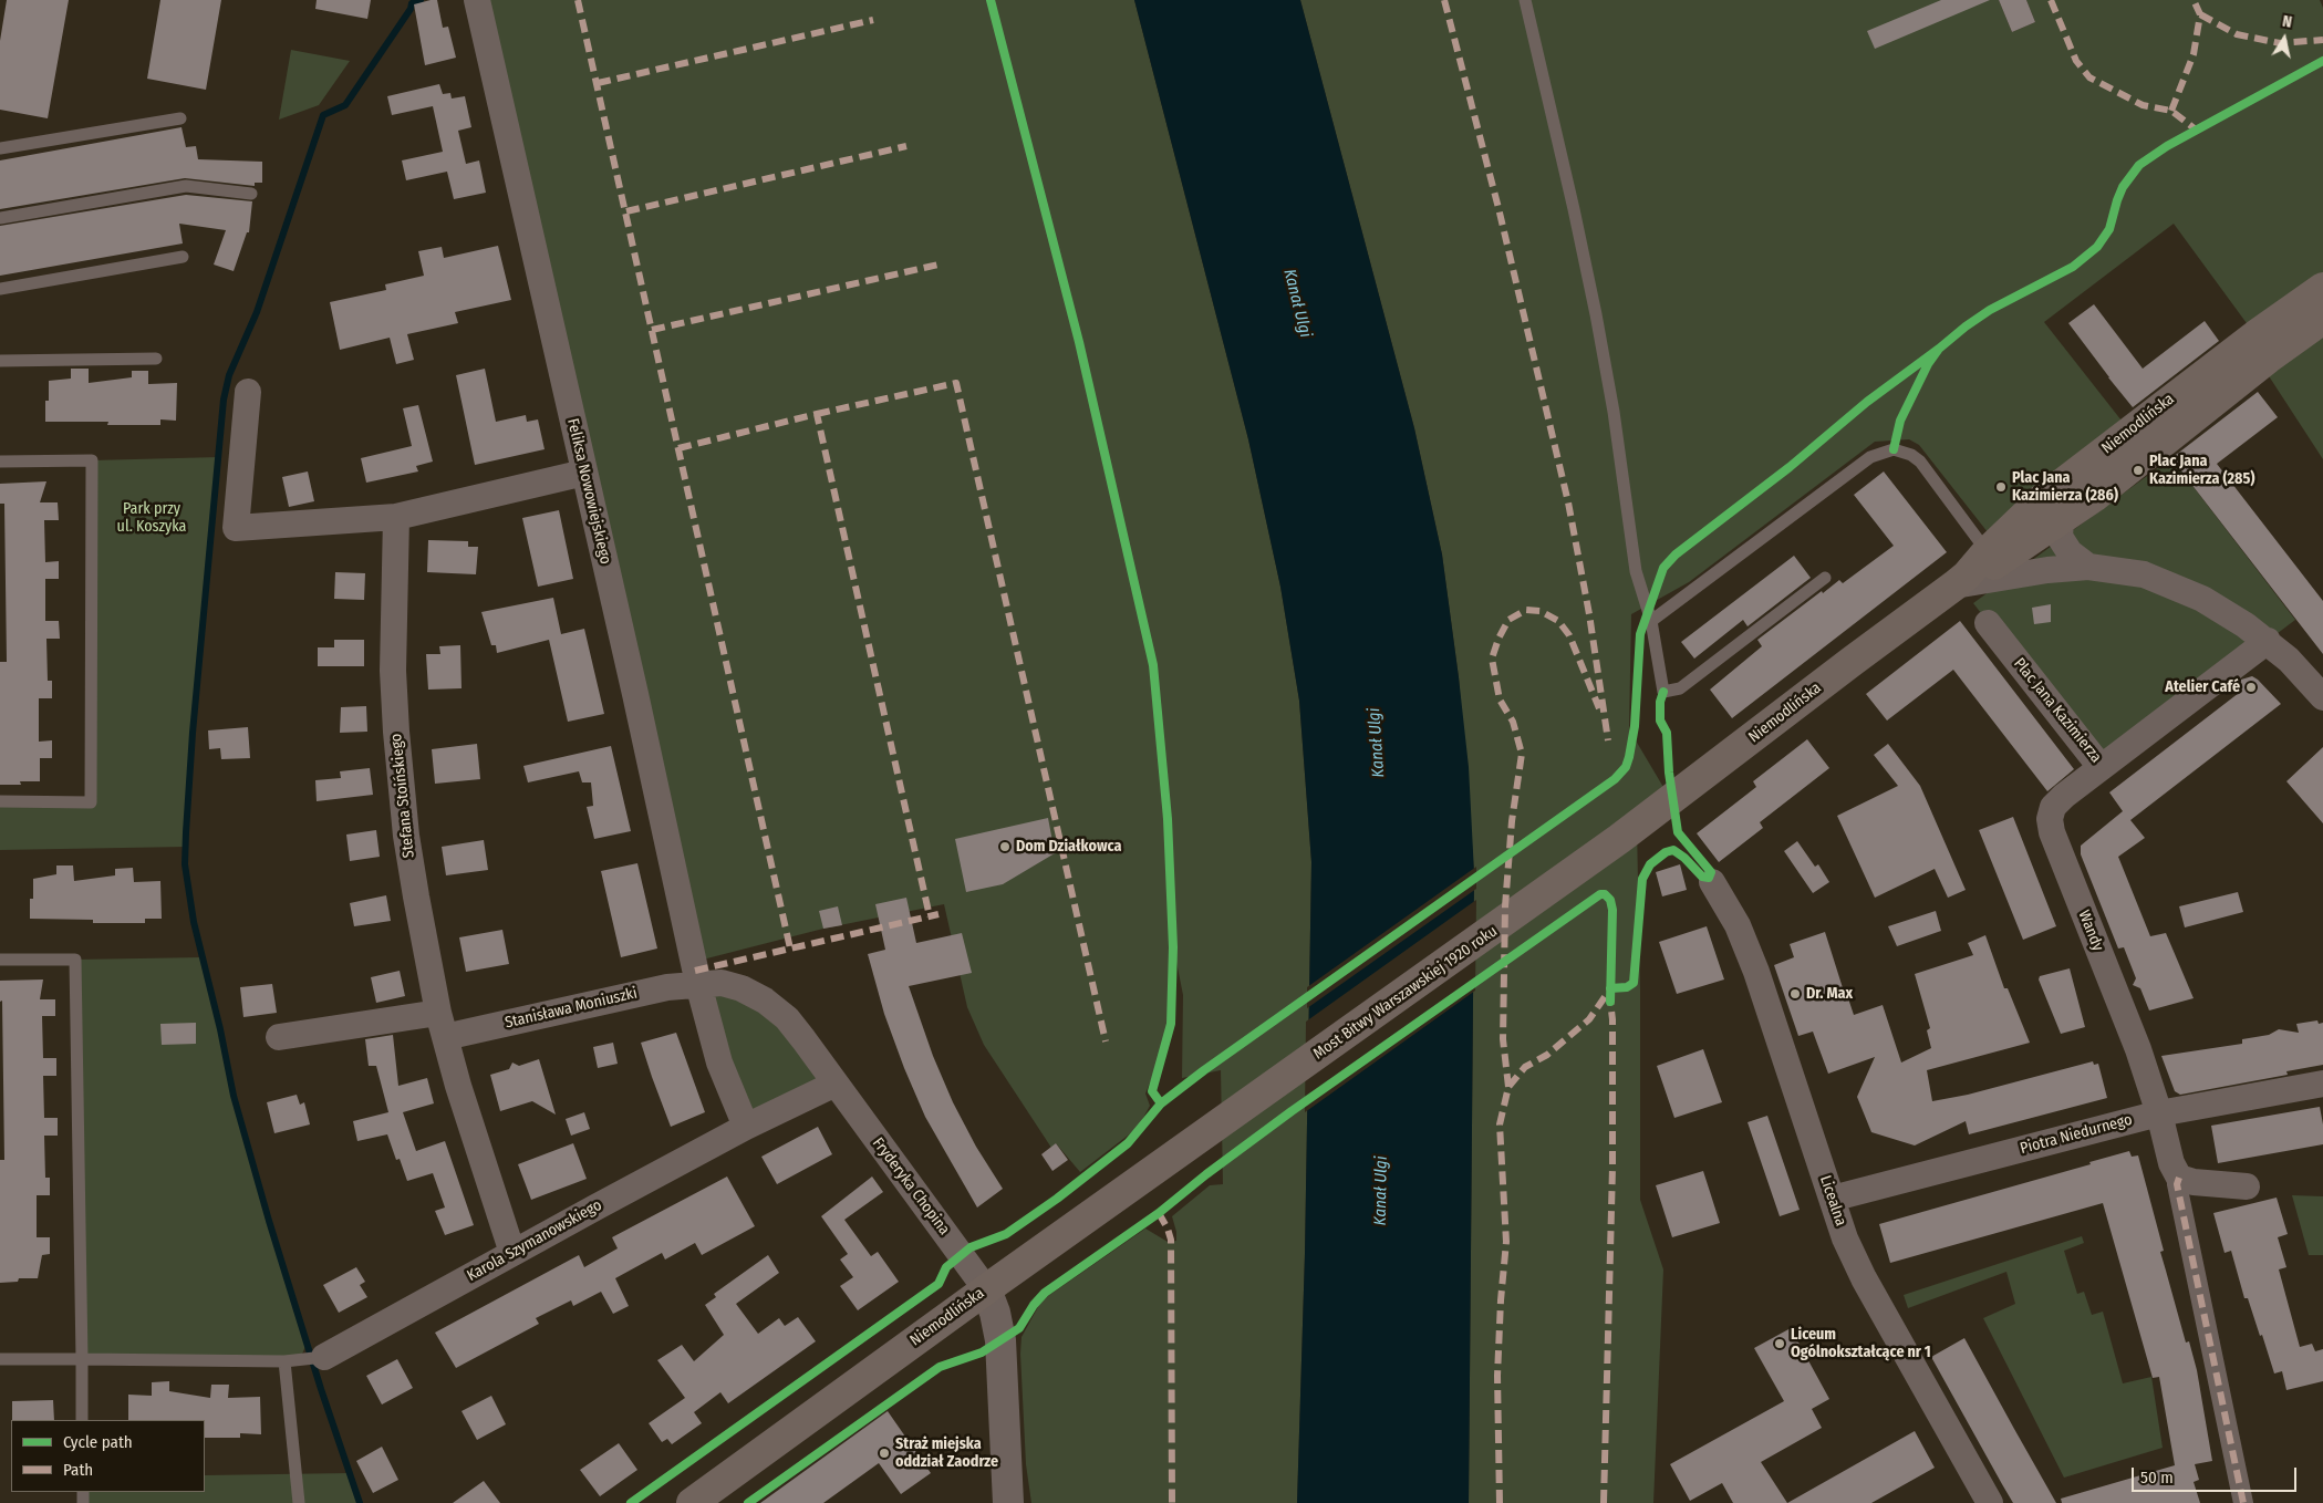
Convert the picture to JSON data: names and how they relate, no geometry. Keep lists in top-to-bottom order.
{
  "streets": {
    "main road": ["Niemodlińska", "Most Bitwy Warszawskiej 1920 roku"],
    "street": [
      "Feliksa Nowowiejskiego",
      "Plac Jana Kazimierza",
      "Stefana Stoińskiego",
      "Wandy",
      "Stanisława Moniuszki",
      "Piotra Niedurnego",
      "Fryderyka Chopina",
      "Licealna",
      "Karola Szymanowskiego"
    ]
  },
  "crossings": [
    ["Niemodlińska", "Most Bitwy Warszawskiej 1920 roku"],
    ["Niemodlińska", "Fryderyka Chopina"],
    ["Feliksa Nowowiejskiego", "Stanisława Moniuszki"],
    ["Feliksa Nowowiejskiego", "Karola Szymanowskiego"],
    ["Plac Jana Kazimierza", "Wandy"],
    ["Stefana Stoińskiego", "Stanisława Moniuszki"],
    ["Stefana Stoińskiego", "Karola Szymanowskiego"],
    ["Wandy", "Piotra Niedurnego"],
    ["Stanisława Moniuszki", "Fryderyka Chopina"],
    ["Stanisława Moniuszki", "Karola Szymanowskiego"],
    ["Piotra Niedurnego", "Licealna"],
    ["Fryderyka Chopina", "Karola Szymanowskiego"]
  ],
  "water": ["Kanał Ulgi"],
  "parks": ["Park przy ul. Koszyka"],
  "places": [
    "Plac Jana Kazimierza (285)",
    "Plac Jana Kazimierza (286)",
    "Atelier Café",
    "Dom Działkowca",
    "Dr. Max",
    "Liceum Ogólnokształcące nr 1",
    "Straż miejska oddział Zaodrze"
  ],
  "legend": ["Cycle path", "Path"],
  "scale_bar": "50 m",
  "north": "top"
}
